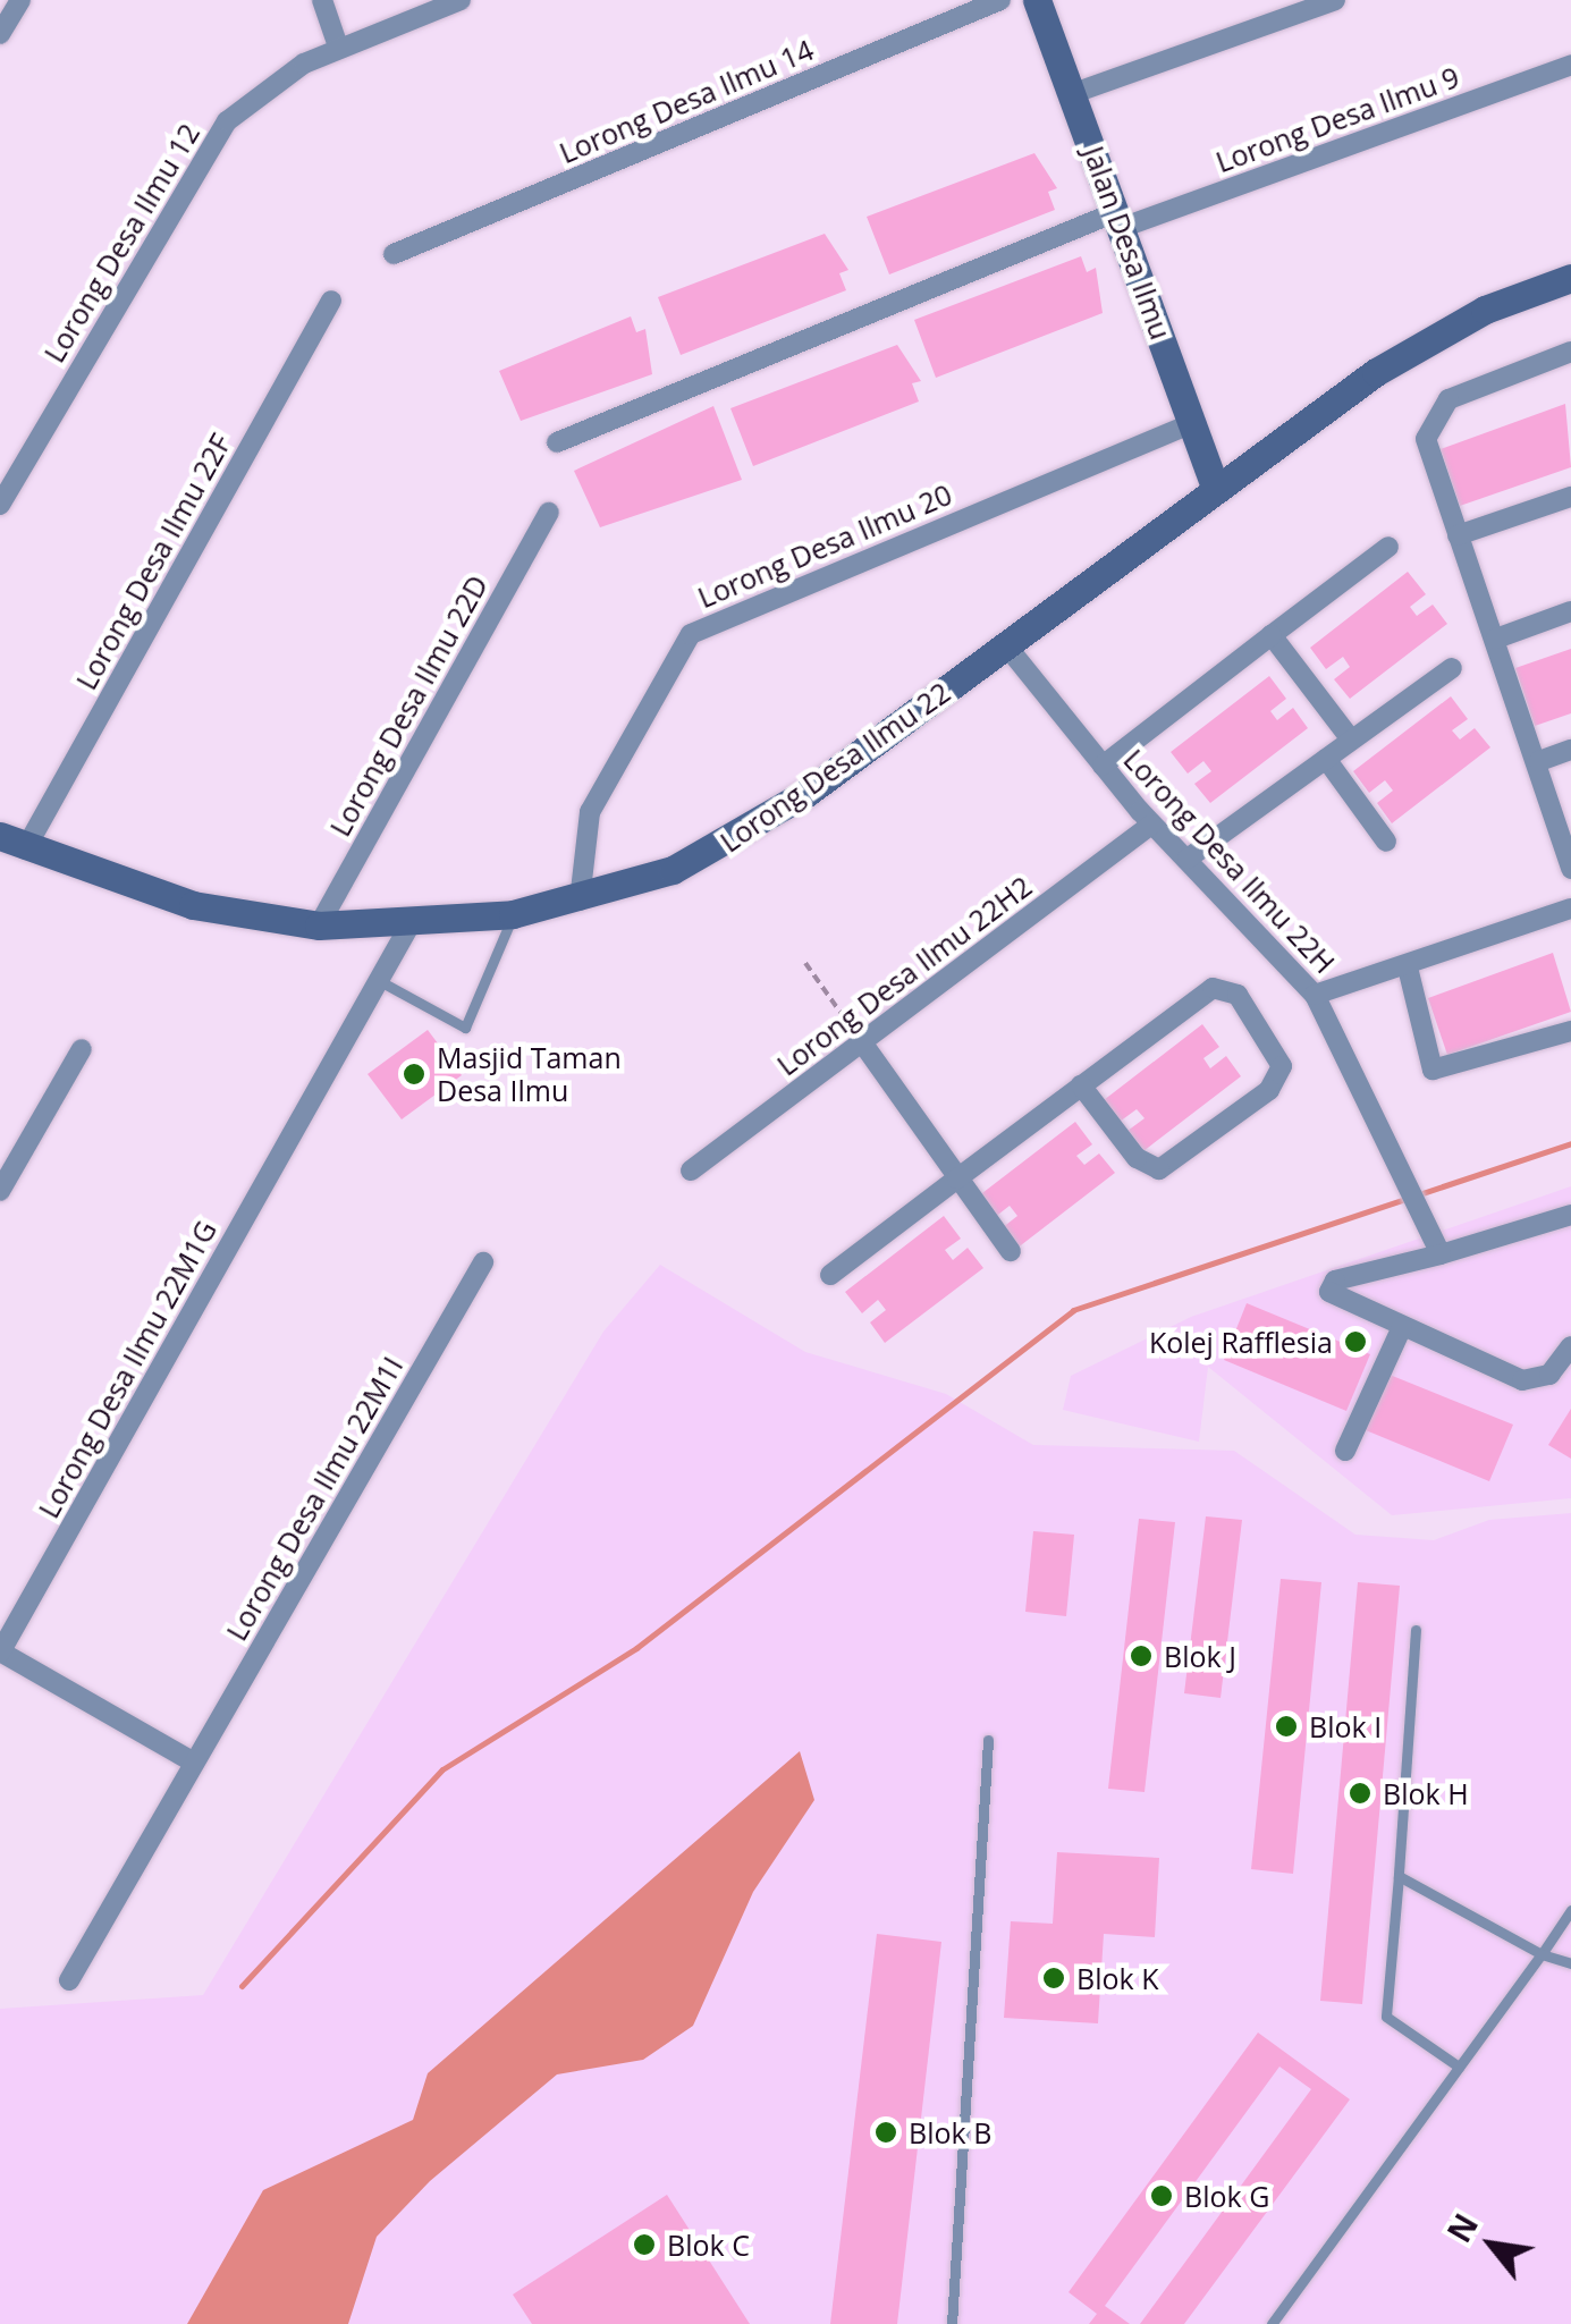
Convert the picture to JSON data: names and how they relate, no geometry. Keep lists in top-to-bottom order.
{
  "streets": {
    "street": [
      "Lorong Desa Ilmu 14",
      "Lorong Desa Ilmu 9",
      "Lorong Desa Ilmu 12",
      "Jalan Desa Ilmu",
      "Lorong Desa Ilmu 20",
      "Lorong Desa Ilmu 22F",
      "Lorong Desa Ilmu 22D",
      "Lorong Desa Ilmu 22",
      "Lorong Desa Ilmu 22H",
      "Lorong Desa Ilmu 22H2",
      "Lorong Desa Ilmu 22M1G",
      "Lorong Desa Ilmu 22M1I"
    ]
  },
  "crossings": [
    ["Lorong Desa Ilmu 9", "Jalan Desa Ilmu"],
    ["Jalan Desa Ilmu", "Lorong Desa Ilmu 20"],
    ["Jalan Desa Ilmu", "Lorong Desa Ilmu 22"],
    ["Lorong Desa Ilmu 20", "Lorong Desa Ilmu 22"],
    ["Lorong Desa Ilmu 22F", "Lorong Desa Ilmu 22"],
    ["Lorong Desa Ilmu 22D", "Lorong Desa Ilmu 22"],
    ["Lorong Desa Ilmu 22", "Lorong Desa Ilmu 22H"],
    ["Lorong Desa Ilmu 22", "Lorong Desa Ilmu 22M1G"],
    ["Lorong Desa Ilmu 22H", "Lorong Desa Ilmu 22H2"]
  ],
  "places": [
    "Masjid Taman Desa Ilmu",
    "Kolej Rafflesia",
    "Blok J",
    "Blok I",
    "Blok H",
    "Blok K",
    "Blok B",
    "Blok G",
    "Blok C"
  ],
  "north": "top left"
}
